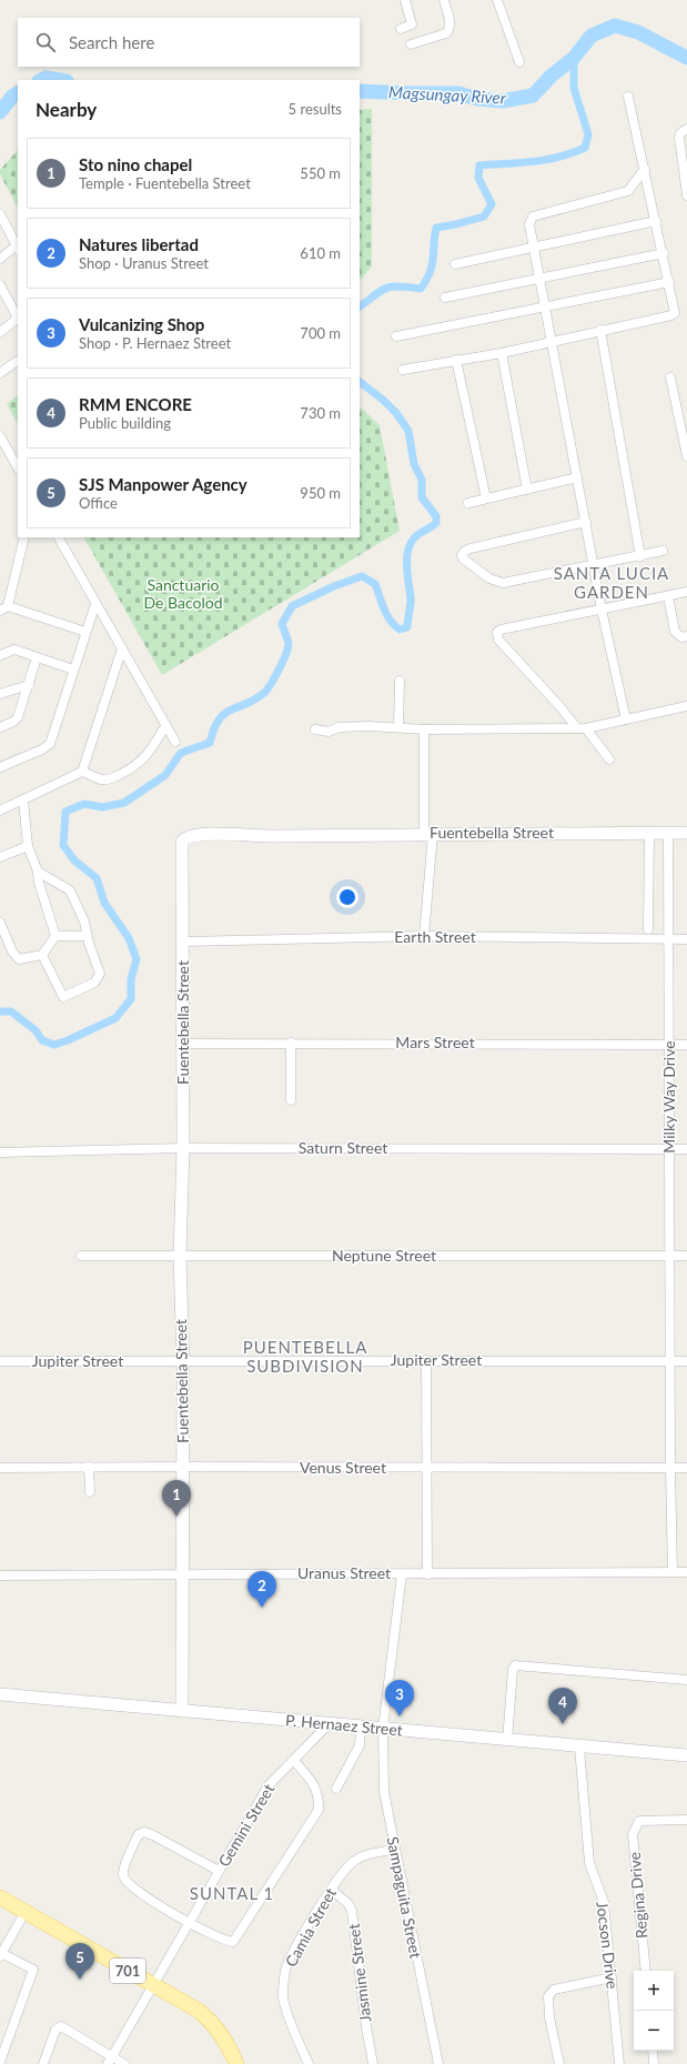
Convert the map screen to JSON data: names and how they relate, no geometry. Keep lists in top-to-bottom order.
{
  "streets": {
    "main road": ["701"],
    "street": [
      "Fuentebella Street",
      "Earth Street",
      "Mars Street",
      "Milky Way Drive",
      "Saturn Street",
      "Neptune Street",
      "Jupiter Street",
      "Venus Street",
      "Uranus Street",
      "P. Hernaez Street",
      "Gemini Street",
      "Regina Drive",
      "Sampaguita Street",
      "Camia Street",
      "Jocson Drive",
      "Jasmine Street"
    ]
  },
  "crossings": [
    ["Fuentebella Street", "Earth Street"],
    ["Fuentebella Street", "Mars Street"],
    ["Fuentebella Street", "Milky Way Drive"],
    ["Fuentebella Street", "Saturn Street"],
    ["Fuentebella Street", "Neptune Street"],
    ["Fuentebella Street", "Jupiter Street"],
    ["Fuentebella Street", "Venus Street"],
    ["Fuentebella Street", "Uranus Street"],
    ["Fuentebella Street", "P. Hernaez Street"],
    ["Earth Street", "Milky Way Drive"],
    ["Mars Street", "Milky Way Drive"],
    ["Milky Way Drive", "Saturn Street"],
    ["Milky Way Drive", "Neptune Street"],
    ["Milky Way Drive", "Jupiter Street"],
    ["Milky Way Drive", "Venus Street"],
    ["Milky Way Drive", "Uranus Street"],
    ["Uranus Street", "Sampaguita Street"],
    ["P. Hernaez Street", "Gemini Street"],
    ["P. Hernaez Street", "Sampaguita Street"],
    ["P. Hernaez Street", "Jocson Drive"],
    ["Gemini Street", "701"],
    ["Sampaguita Street", "Camia Street"],
    ["Camia Street", "Jasmine Street"]
  ],
  "districts": ["SANTA LUCIA GARDEN", "PUENTEBELLA SUBDIVISION", "SUNTAL 1"],
  "water": ["Magsungay River"],
  "parks": ["Sanctuario De Bacolod"],
  "page": {
    "search": "Search here",
    "heading": ["Nearby", "5 results"],
    "list": [
      {
        "mark": "1",
        "name": "Sto nino chapel",
        "note": "Temple · Fuentebella Street",
        "value": "550 m"
      },
      {
        "mark": "2",
        "name": "Natures libertad",
        "note": "Shop · Uranus Street",
        "value": "610 m"
      },
      {
        "mark": "3",
        "name": "Vulcanizing Shop",
        "note": "Shop · P. Hernaez Street",
        "value": "700 m"
      },
      {
        "mark": "4",
        "name": "RMM ENCORE",
        "note": "Public building",
        "value": "730 m"
      },
      {
        "mark": "5",
        "name": "SJS Manpower Agency",
        "note": "Office",
        "value": "950 m"
      }
    ],
    "pins": [
      "1",
      "2",
      "3",
      "4",
      "5"
    ],
    "map_buttons": ["+", "−"]
  }
}
